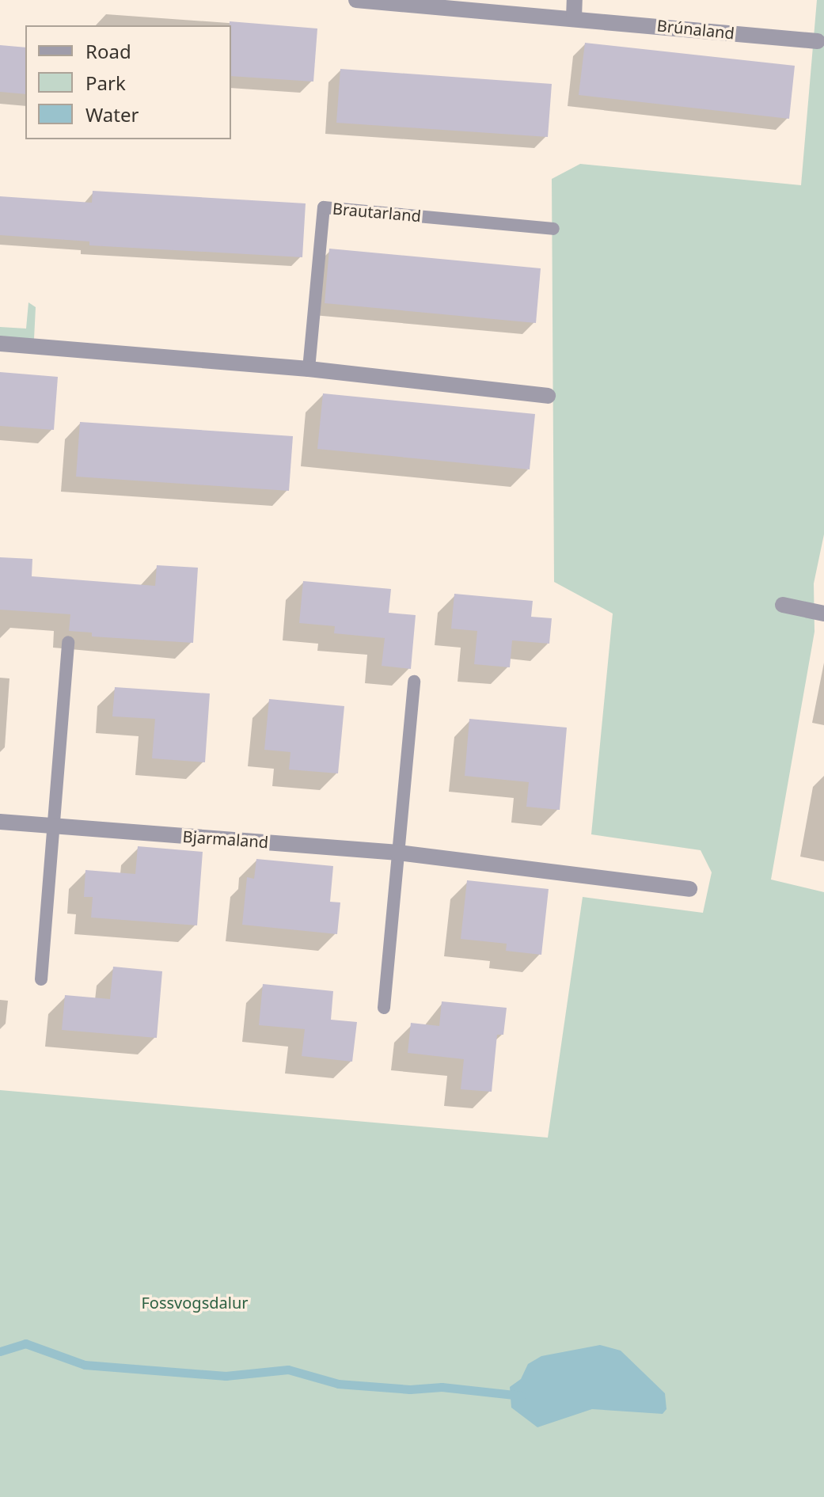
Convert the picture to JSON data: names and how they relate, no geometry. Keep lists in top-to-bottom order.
{
  "streets": {
    "street": ["Brúnaland", "Bjarmaland"],
    "lane": ["Brautarland"]
  },
  "parks": ["Fossvogsdalur"],
  "legend": ["Road", "Park", "Water"]
}
